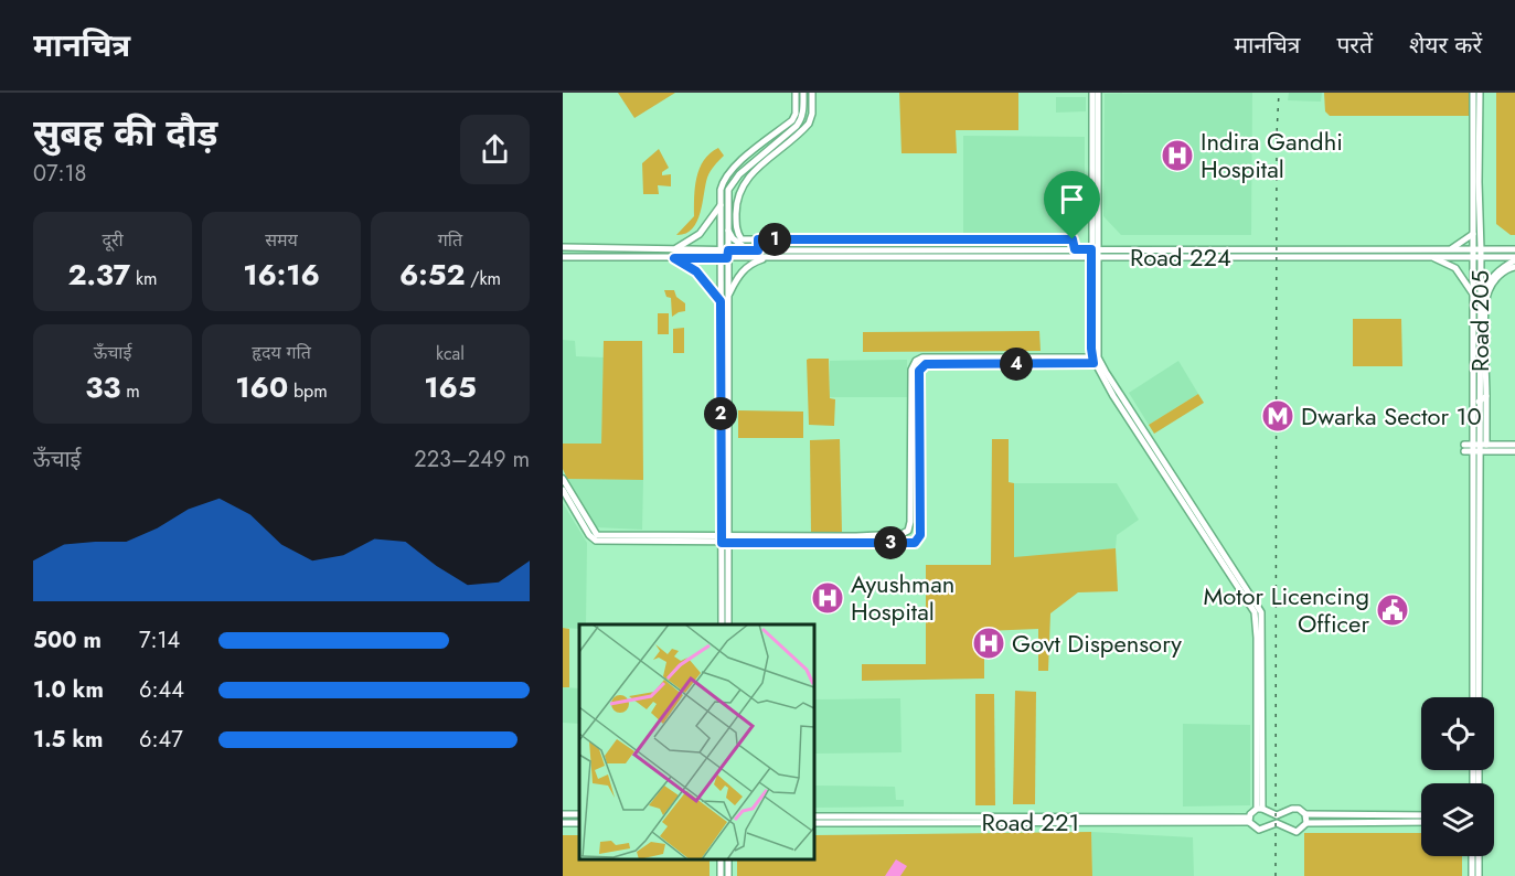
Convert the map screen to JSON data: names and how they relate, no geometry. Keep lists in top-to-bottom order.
{
  "streets": {
    "main road": ["Road 224", "Road 205", "Road 221"]
  },
  "crossings": [
    ["Road 224", "Road 205"]
  ],
  "places": {
    "hospital": ["Indira Gandhi Hospital", "Ayushman Hospital", "Govt Dispensory"],
    "metro station": ["Dwarka Sector 10"],
    "public building": ["Motor Licencing Officer"]
  },
  "page": {
    "header": "मानचित्र",
    "nav": ["मानचित्र", "परतें", "शेयर करें"],
    "heading": ["सुबह की दौड़", "07:18"],
    "stats": [
      ["दूरी", "2.37 km"],
      ["समय", "16:16"],
      ["गति", "6:52 /km"],
      ["ऊँचाई", "33 m"],
      ["हृदय गति", "160 bpm"],
      ["kcal", "165"]
    ],
    "pins": [
      "1",
      "4",
      "2",
      "3"
    ],
    "chart": ["ऊँचाई", "223–249 m"],
    "list": [
      {
        "name": "500 m",
        "note": "7:14"
      },
      {
        "name": "1.0 km",
        "note": "6:44"
      },
      {
        "name": "1.5 km",
        "note": "6:47"
      }
    ]
  }
}
